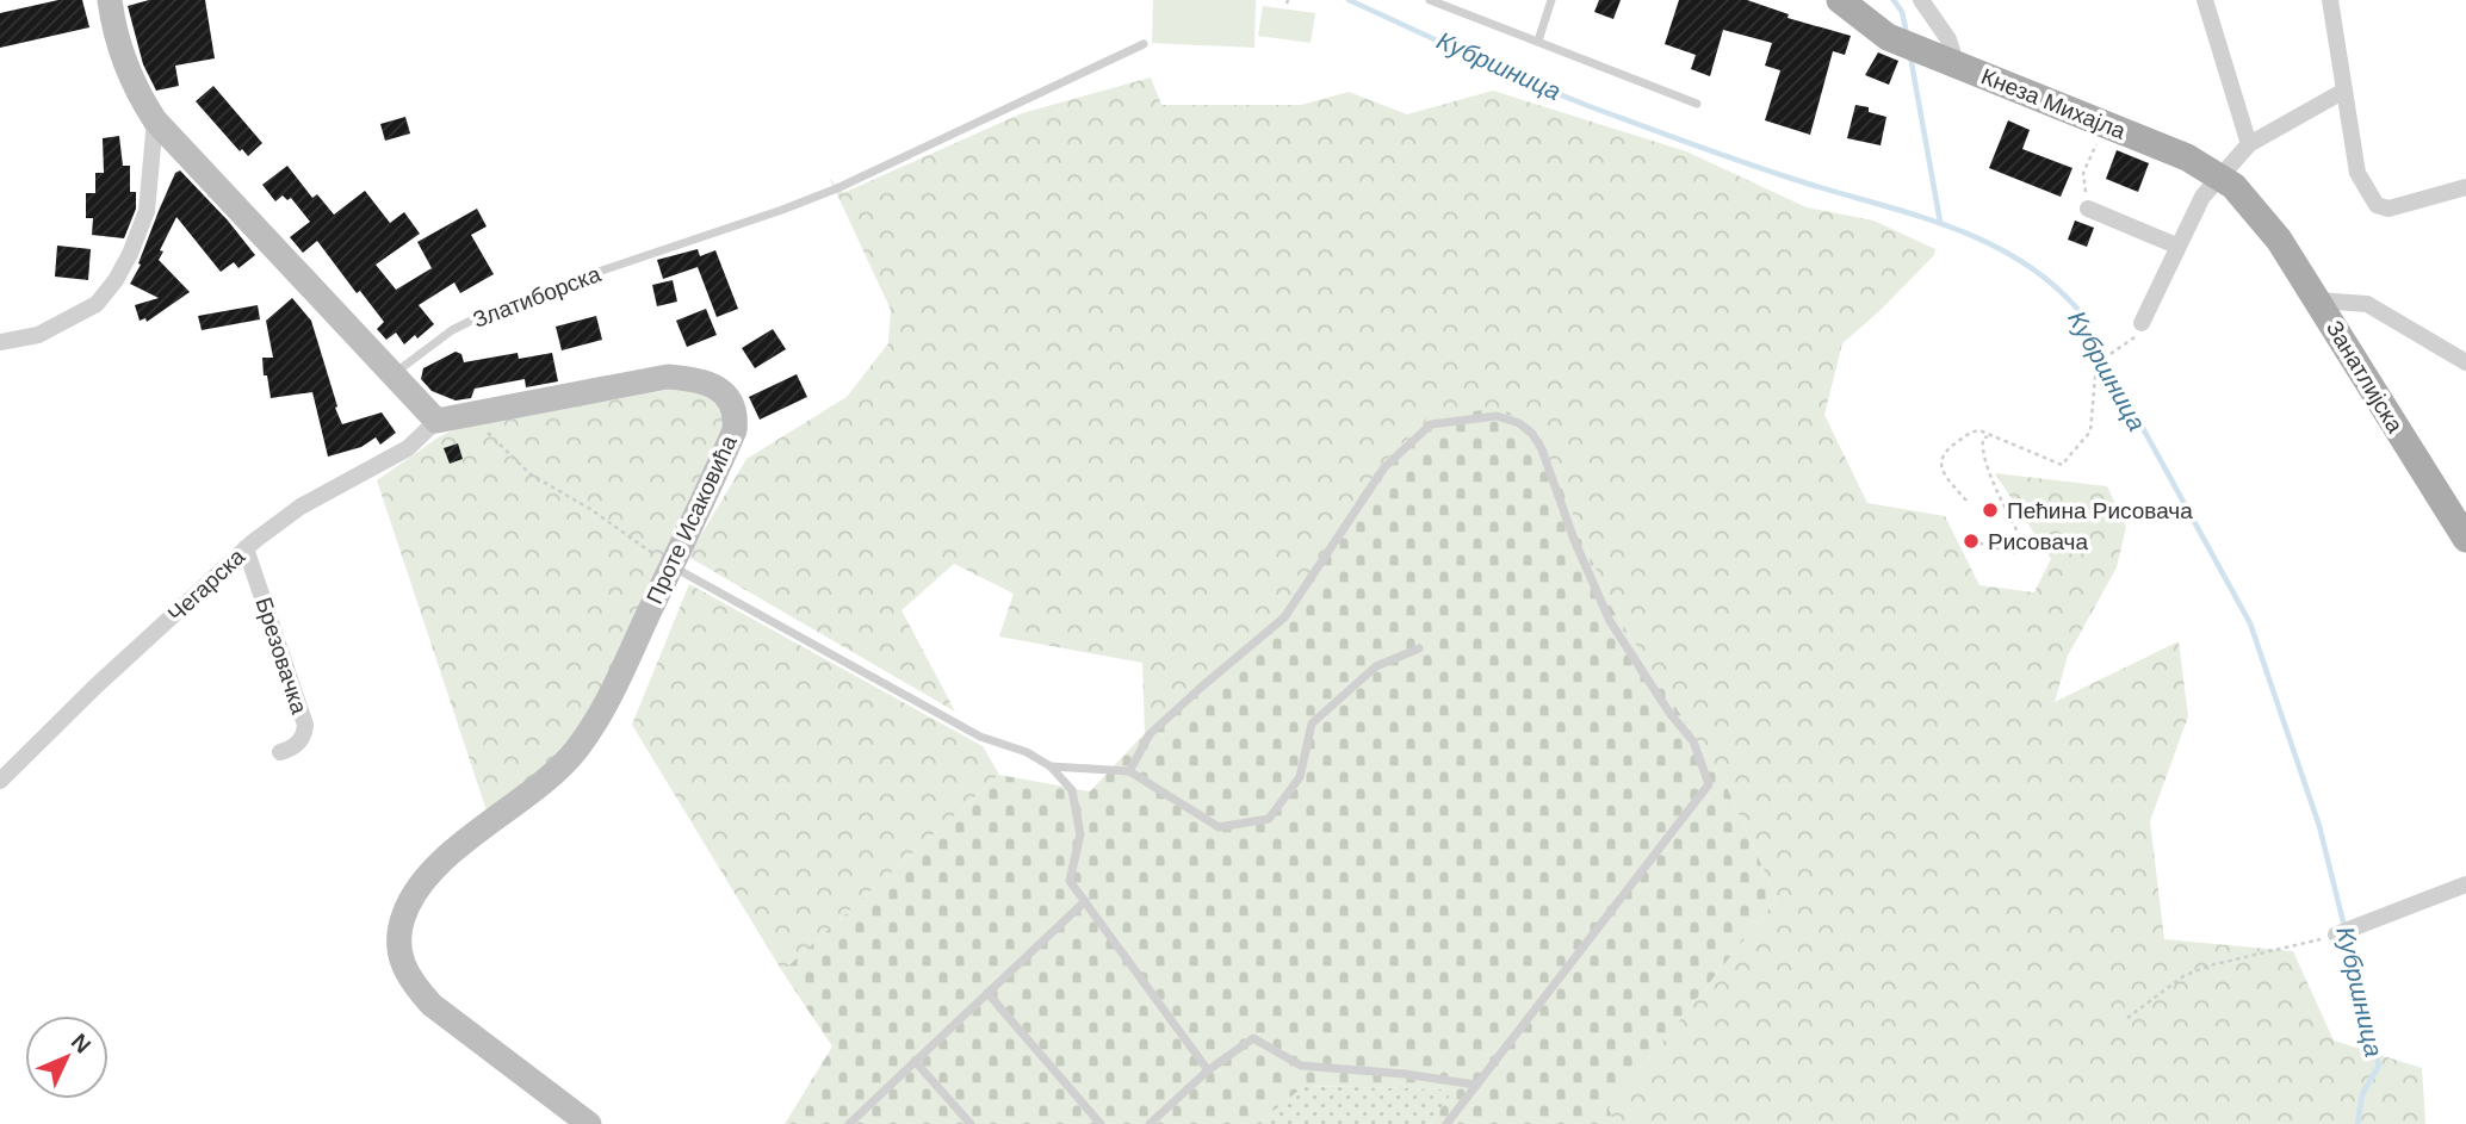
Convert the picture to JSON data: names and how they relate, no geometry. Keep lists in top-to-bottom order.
{
  "streets": {
    "main road": ["Кнеза Михајла", "Занатлијска"],
    "street": ["Проте Исаковића", "Чегарска", "Брезовачка"],
    "lane": ["Златиборска"]
  },
  "crossings": [
    ["Кнеза Михајла", "Занатлијска"],
    ["Проте Исаковића", "Чегарска"],
    ["Чегарска", "Брезовачка"]
  ],
  "water": ["Кубршница"],
  "places": ["Пећина Рисовача", "Рисовача"],
  "north": "top right"
}
